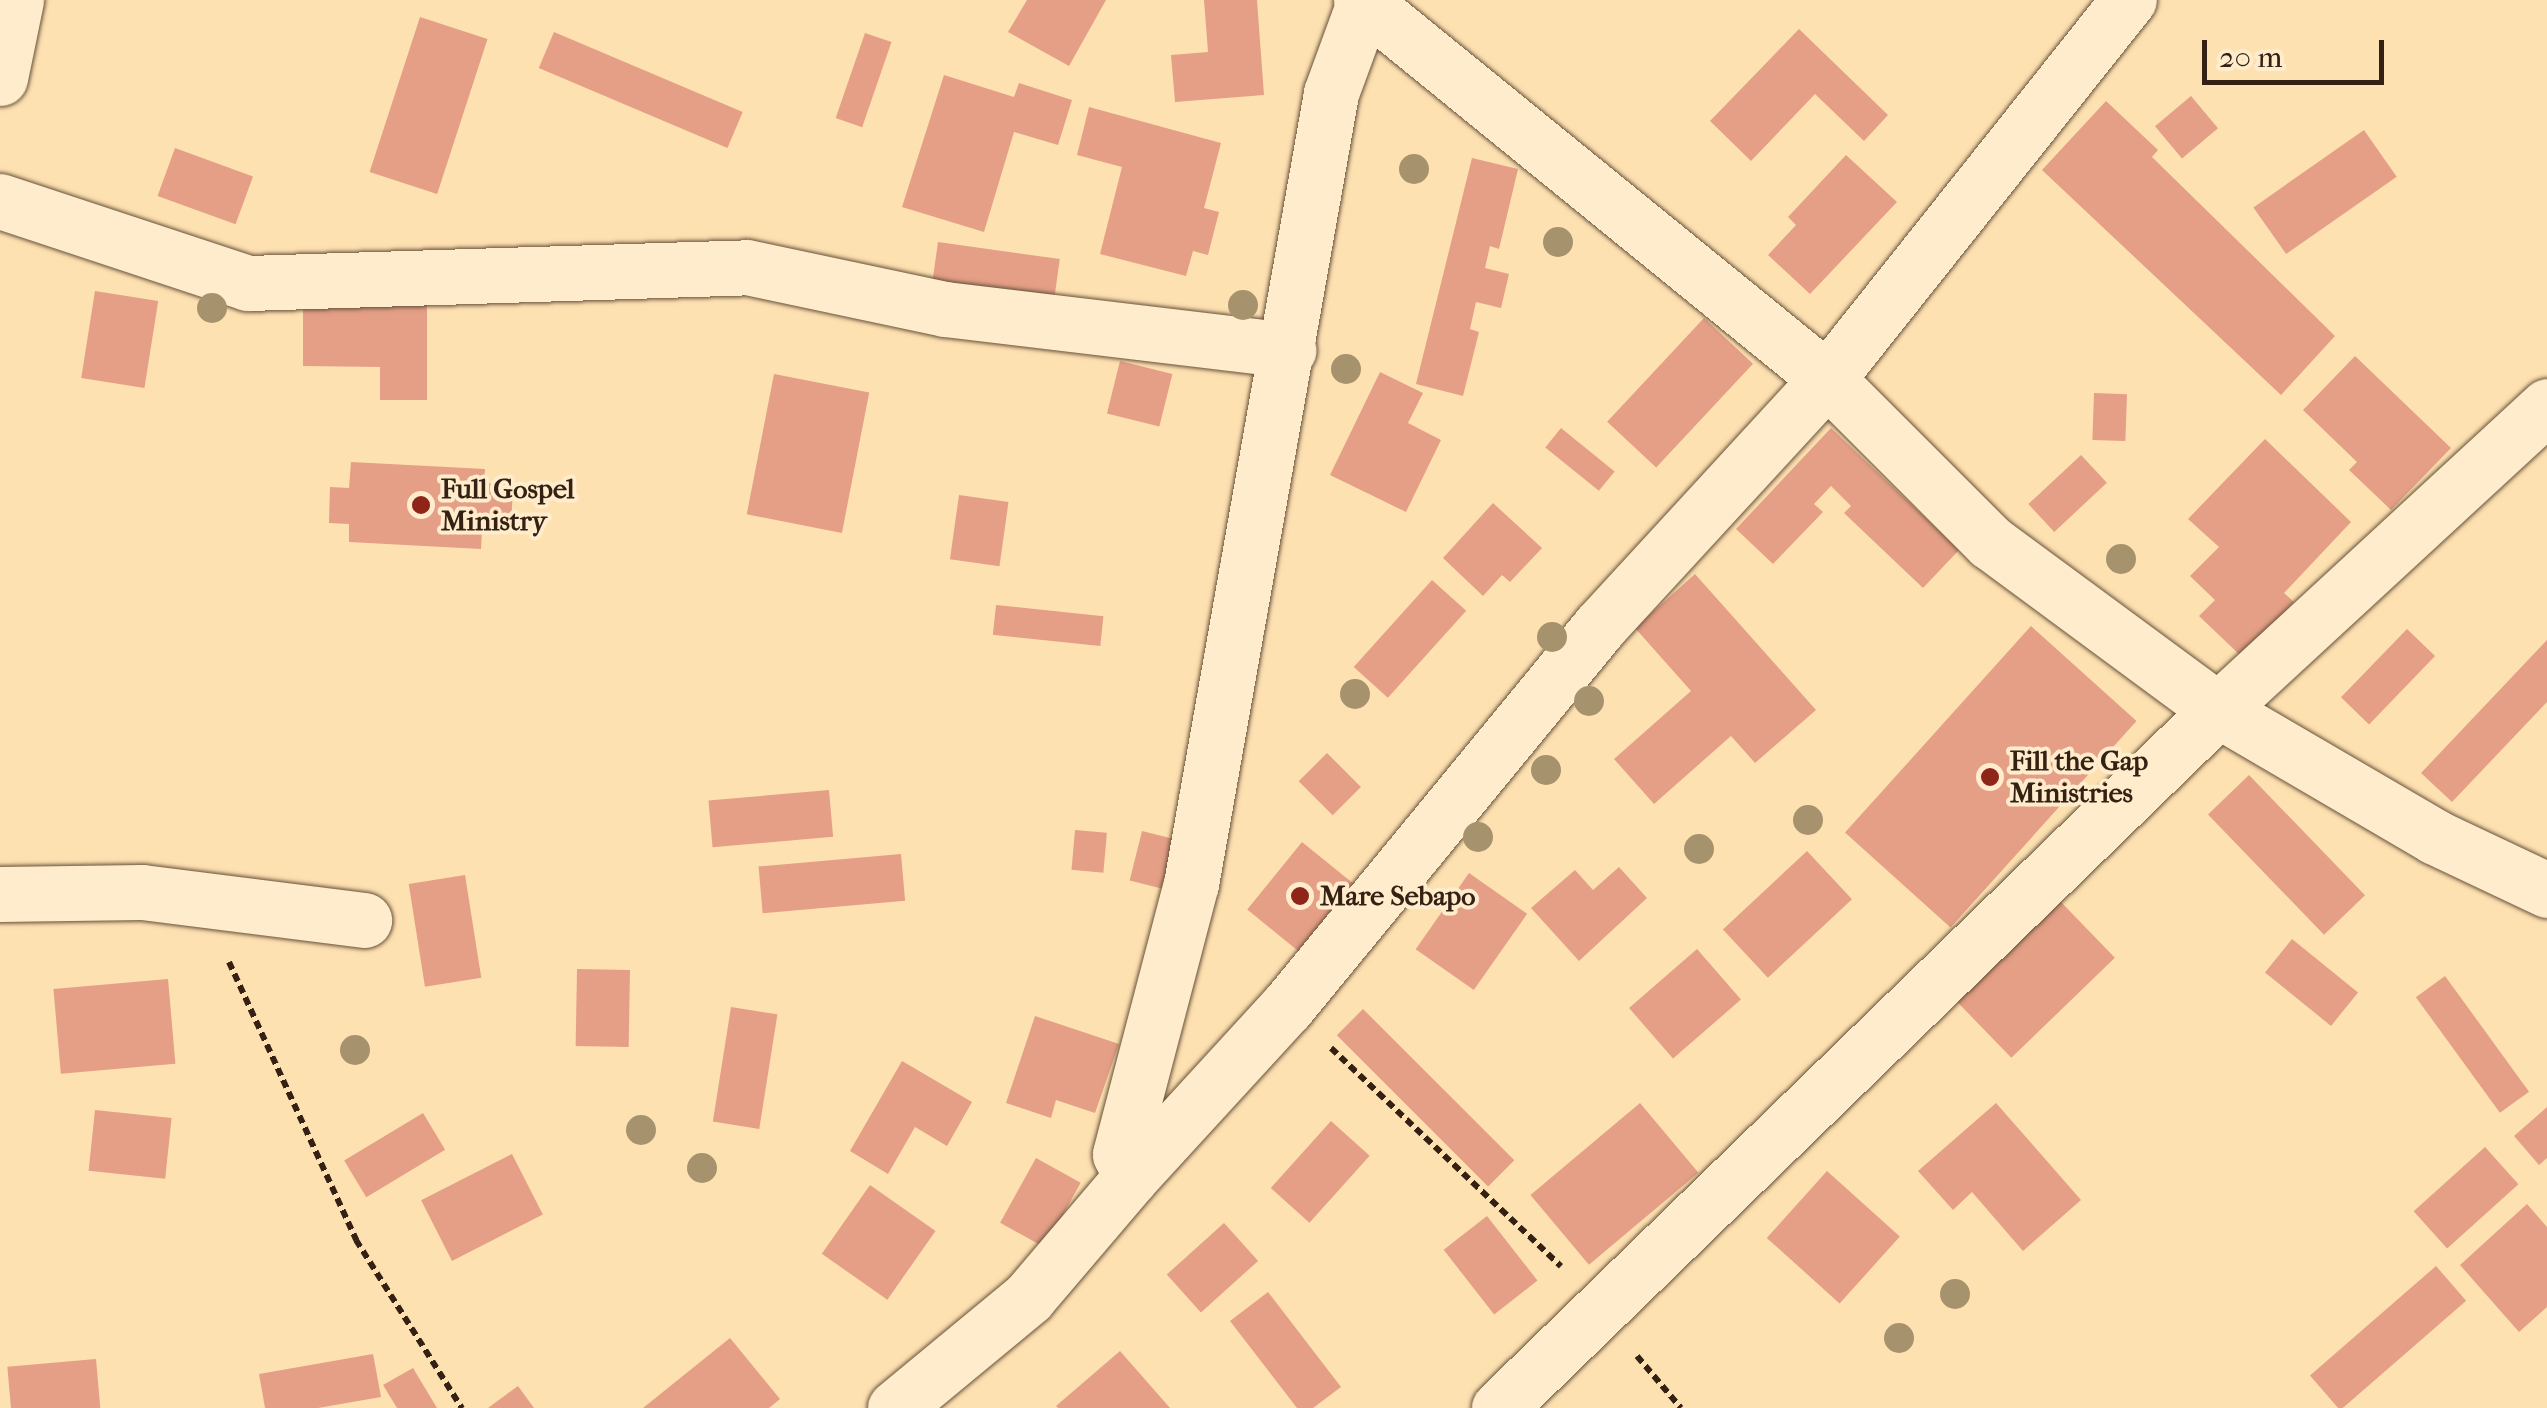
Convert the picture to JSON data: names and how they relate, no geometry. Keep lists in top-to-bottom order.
{
  "places": ["Full Gospel Ministry", "Fill the Gap Ministries", "Mare Sebapo"],
  "scale_bar": "20 m"
}
